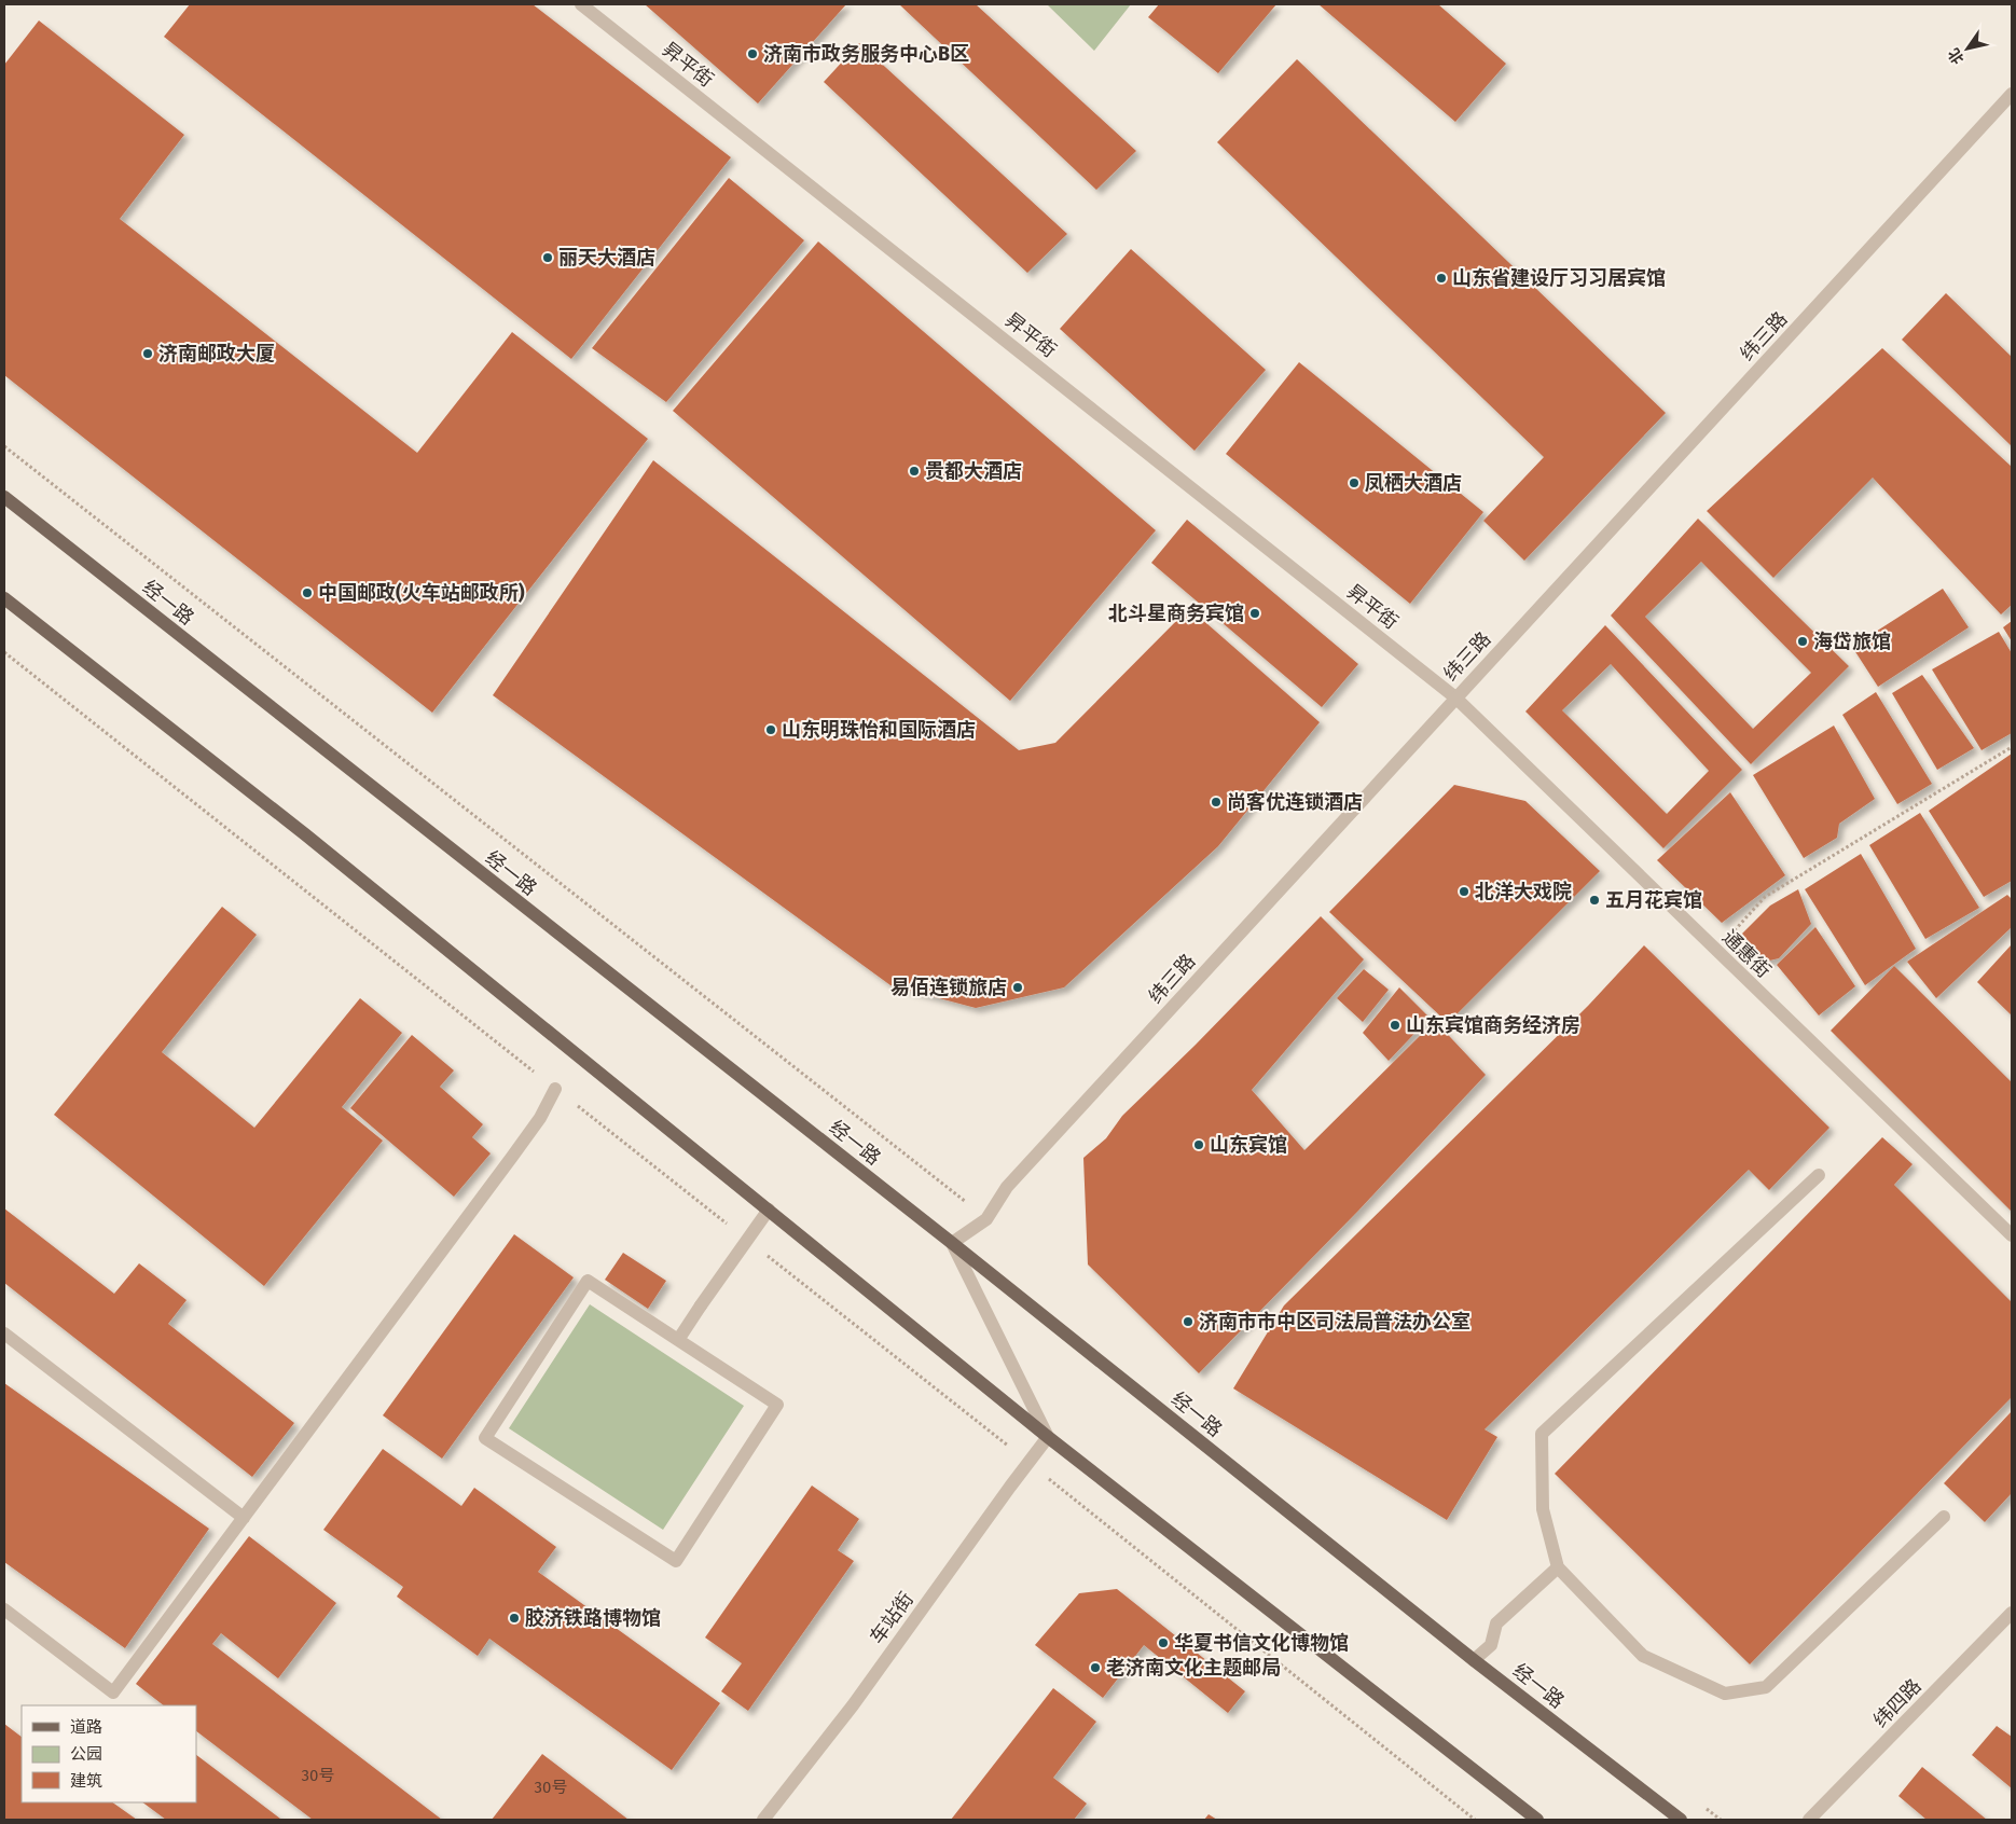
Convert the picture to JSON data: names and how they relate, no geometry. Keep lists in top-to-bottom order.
{
  "streets": {
    "main road": ["经一路"],
    "street": [
      "昇平街",
      "纬三路",
      "通惠街",
      "车站街",
      "纬四路"
    ]
  },
  "crossings": [
    ["昇平街", "纬三路"],
    ["昇平街", "通惠街"],
    ["纬三路", "经一路"],
    ["纬三路", "通惠街"]
  ],
  "places": [
    "济南市政务服务中心B区",
    "丽天大酒店",
    "山东省建设厅习习居宾馆",
    "济南邮政大厦",
    "贵都大酒店",
    "凤栖大酒店",
    "中国邮政(火车站邮政所)",
    "北斗星商务宾馆",
    "海岱旅馆",
    "山东明珠怡和国际酒店",
    "尚客优连锁酒店",
    "北洋大戏院",
    "五月花宾馆",
    "易佰连锁旅店",
    "山东宾馆商务经济房",
    "山东宾馆",
    "济南市市中区司法局普法办公室",
    "胶济铁路博物馆",
    "华夏书信文化博物馆",
    "老济南文化主题邮局"
  ],
  "house_numbers": ["30号", "30号"],
  "legend": ["道路", "公园", "建筑"],
  "north": "bottom left"
}
